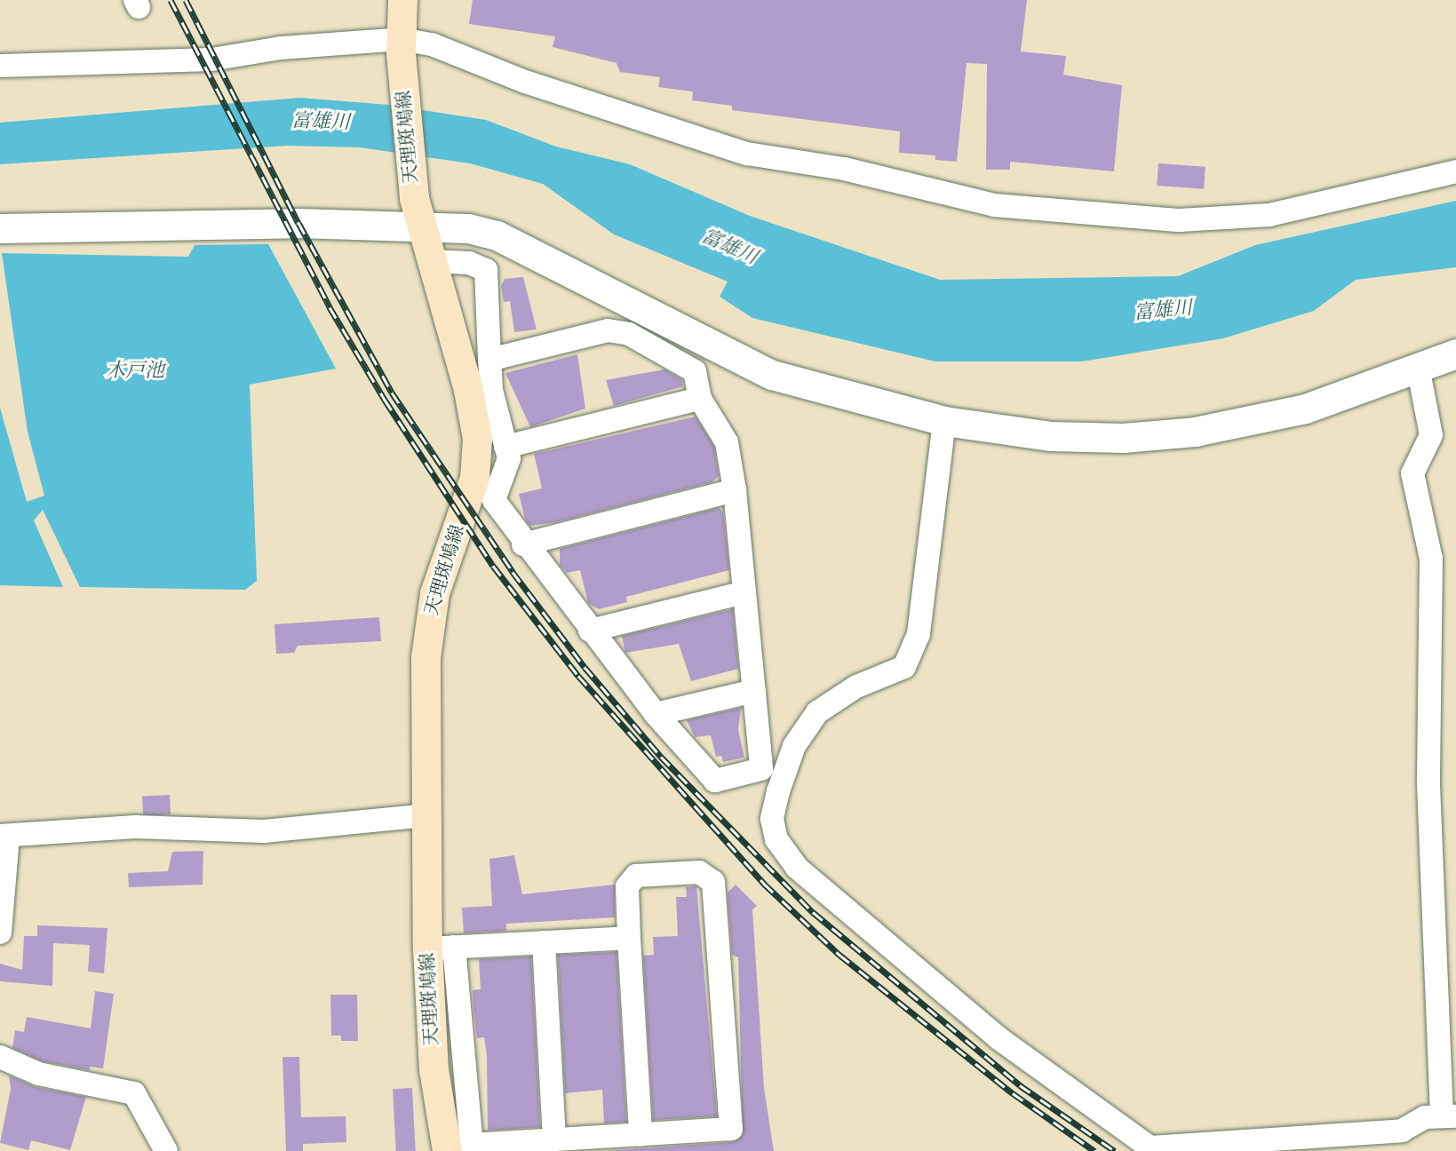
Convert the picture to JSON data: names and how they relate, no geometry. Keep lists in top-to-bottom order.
{
  "streets": {
    "main road": ["天理斑鳩線"]
  },
  "water": ["富雄川", "木戸池"]
}
